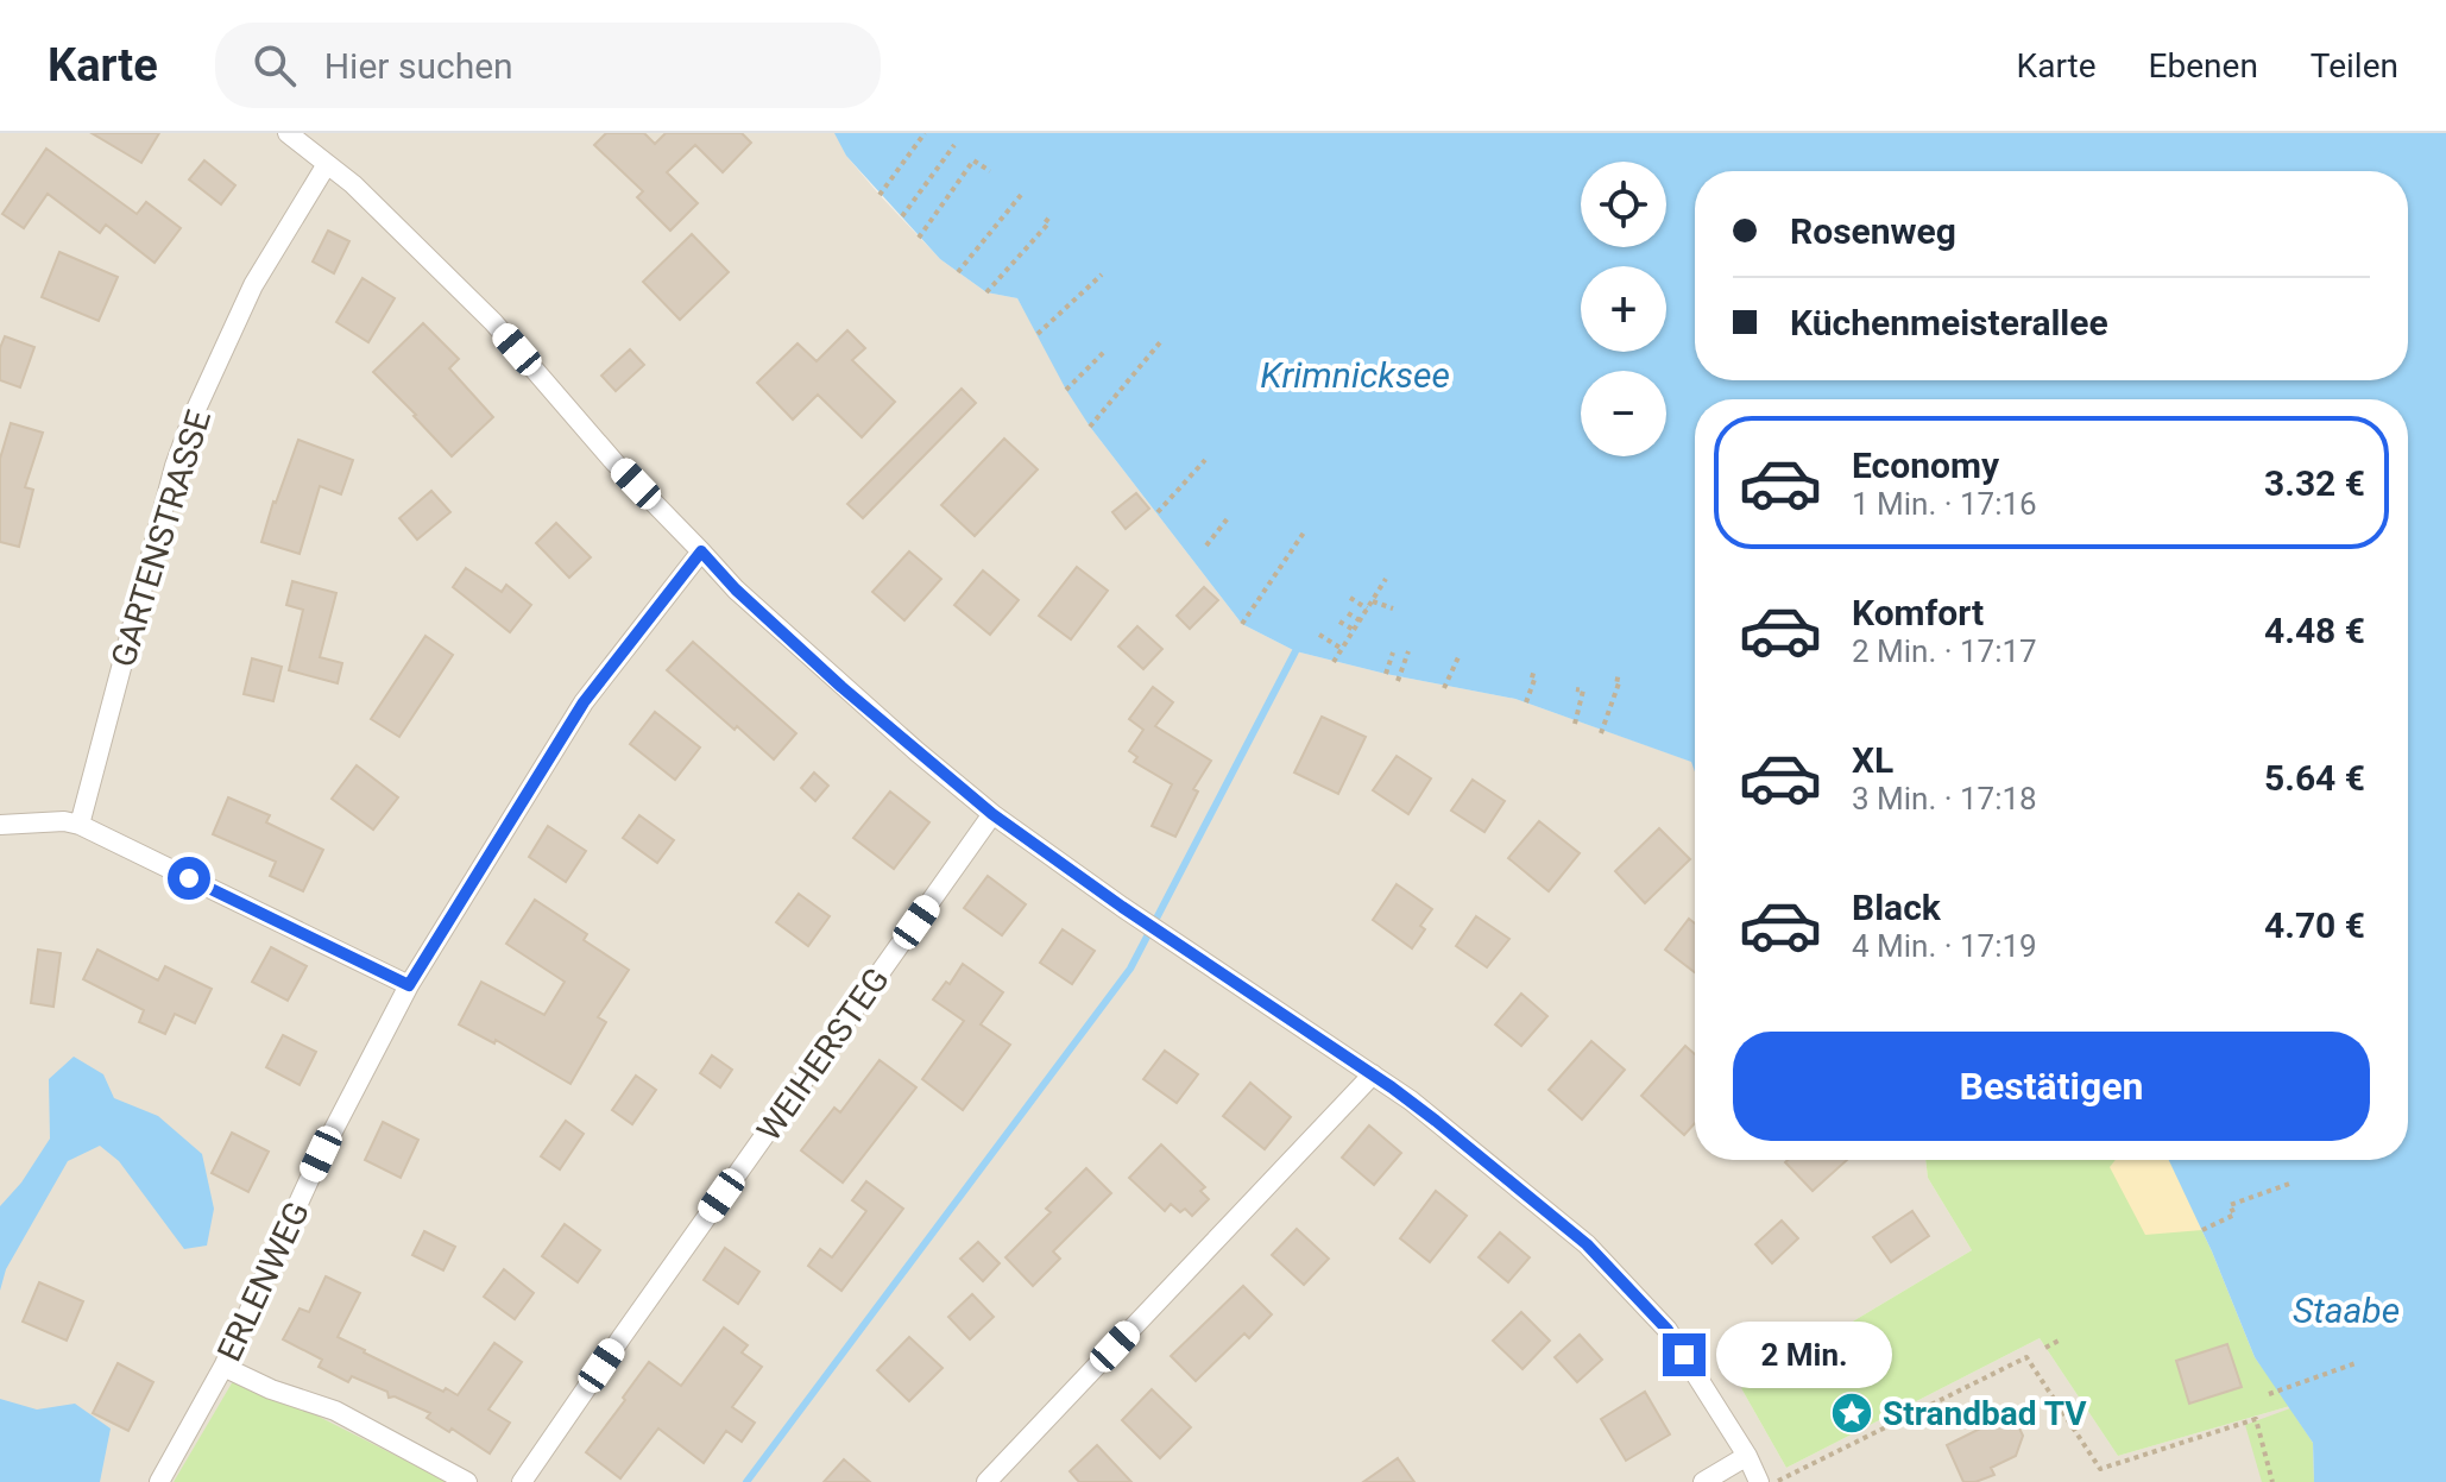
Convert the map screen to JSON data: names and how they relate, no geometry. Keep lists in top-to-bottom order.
{
  "streets": {
    "street": ["GARTENSTRASSE", "WEIHERSTEG", "ERLENWEG"]
  },
  "water": ["Krimnicksee", "Staabe"],
  "places": {
    "place": ["Strandbad TV"]
  },
  "page": {
    "header": "Karte",
    "search": "Hier suchen",
    "nav": ["Karte", "Ebenen", "Teilen"],
    "map_buttons": ["+", "−"],
    "banner": ["Rosenweg", "Küchenmeisterallee"],
    "list": [
      {
        "name": "Economy",
        "note": "1 Min. · 17:16",
        "value": "3.32 €"
      },
      {
        "name": "Komfort",
        "note": "2 Min. · 17:17",
        "value": "4.48 €"
      },
      {
        "name": "XL",
        "note": "3 Min. · 17:18",
        "value": "5.64 €"
      },
      {
        "name": "Black",
        "note": "4 Min. · 17:19",
        "value": "4.70 €"
      }
    ],
    "buttons": "Bestätigen",
    "bubble": "2 Min."
  }
}
